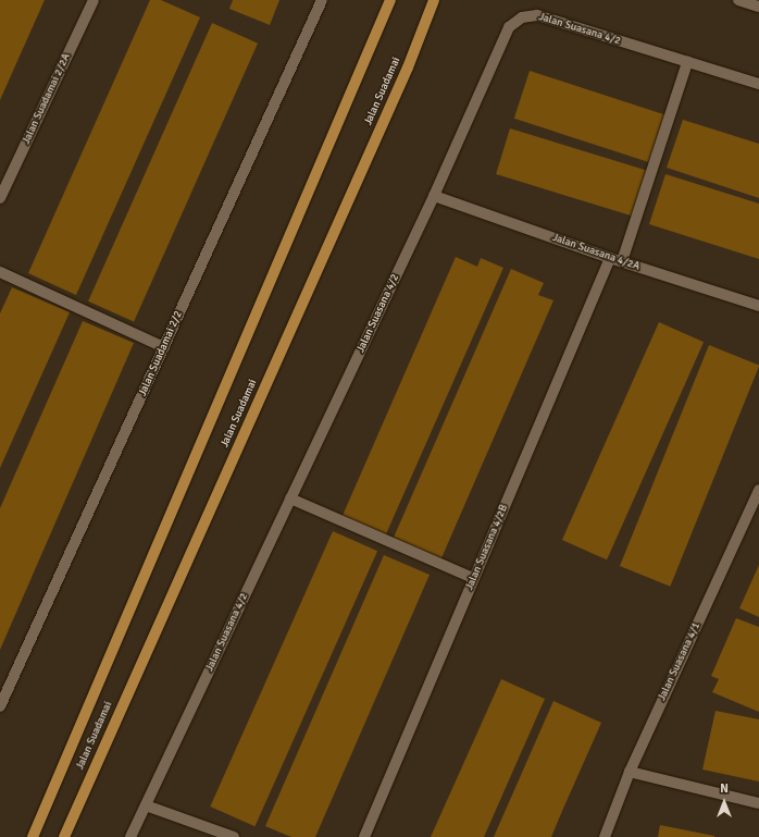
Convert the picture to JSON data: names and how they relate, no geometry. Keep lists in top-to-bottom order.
{
  "streets": {
    "main road": ["Jalan Suadamai"],
    "street": [
      "Jalan Suasana 4/2",
      "Jalan Suadamai 2/2A",
      "Jalan Suasana 4/2A",
      "Jalan Suadamai 2/2",
      "Jalan Suasana 4/2B",
      "Jalan Suasana 4/1"
    ]
  },
  "crossings": [
    ["Jalan Suasana 4/2", "Jalan Suasana 4/2A"],
    ["Jalan Suasana 4/2A", "Jalan Suasana 4/2B"]
  ],
  "north": "top"
}
